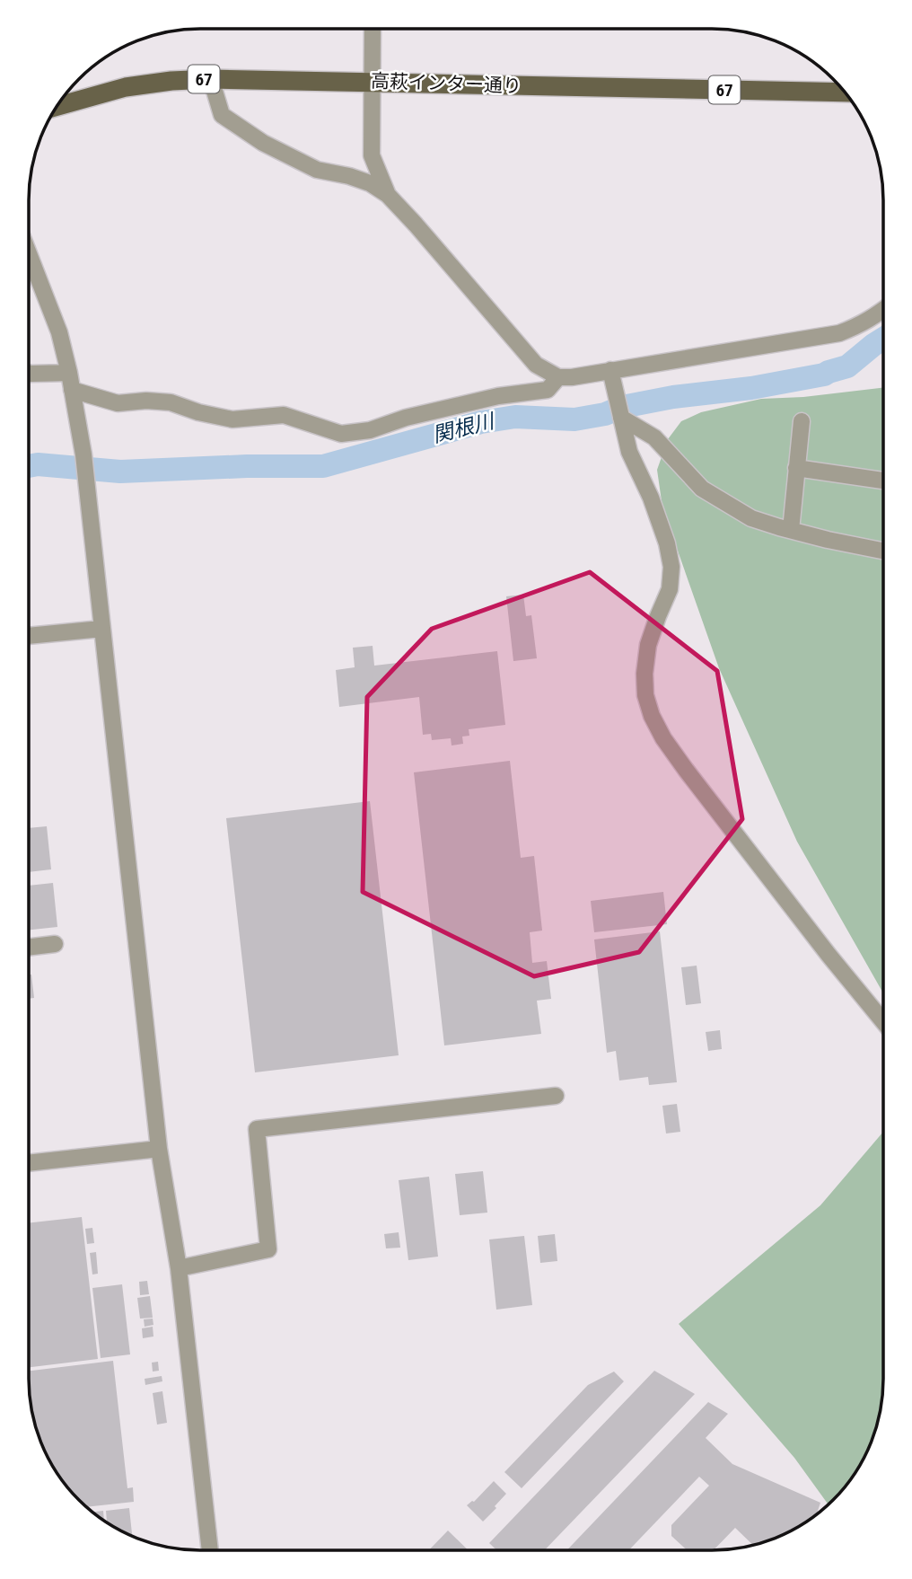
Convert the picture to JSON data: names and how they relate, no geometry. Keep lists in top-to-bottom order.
{
  "streets": {
    "main road": ["67", "高萩インター通り"]
  },
  "water": ["関根川"]
}
